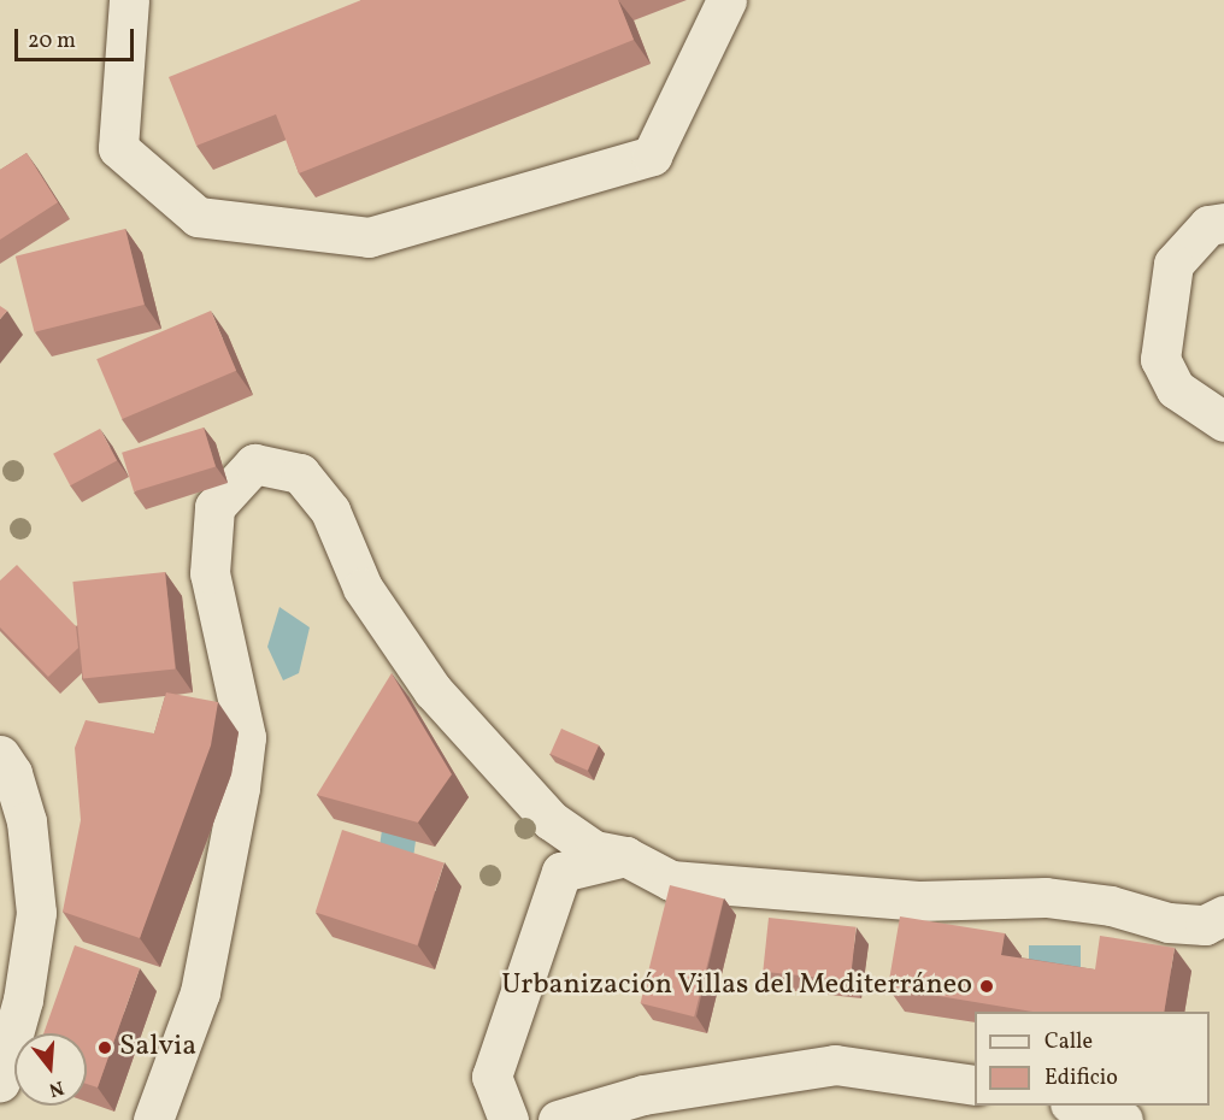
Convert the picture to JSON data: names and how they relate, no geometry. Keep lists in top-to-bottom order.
{
  "places": ["Urbanización Villas del Mediterráneo", "Salvia"],
  "legend": ["Calle", "Edificio"],
  "scale_bar": "20 m",
  "north": "bottom"
}
